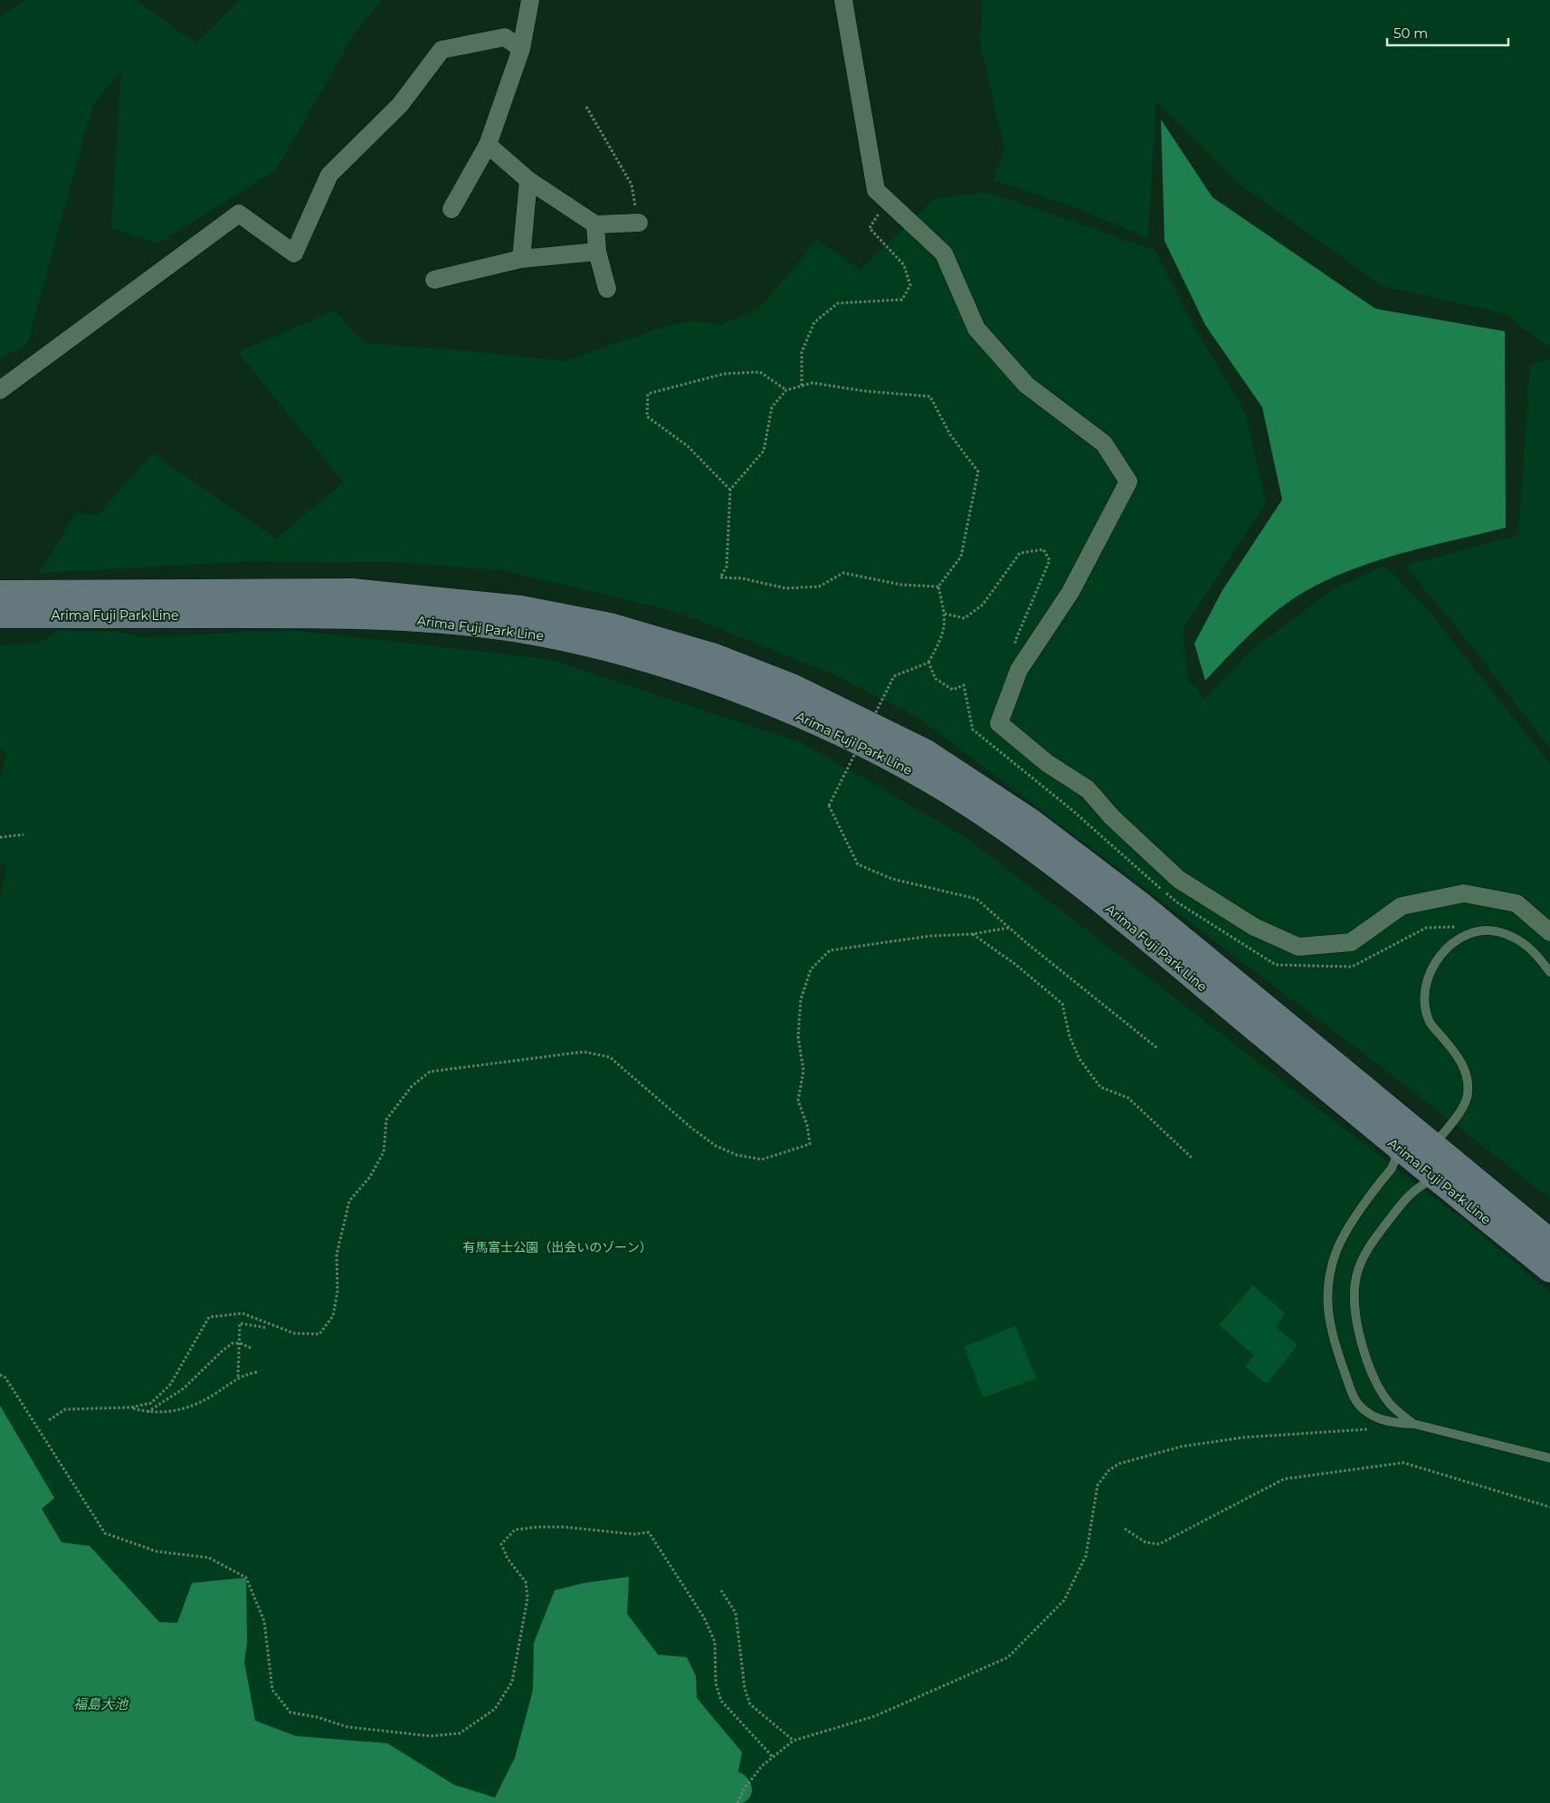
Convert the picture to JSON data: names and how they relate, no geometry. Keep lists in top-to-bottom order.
{
  "streets": {
    "main road": ["Arima Fuji Park Line"]
  },
  "water": ["福島大池"],
  "parks": ["有馬富士公園（出会いのゾーン）"],
  "scale_bar": "50 m"
}
